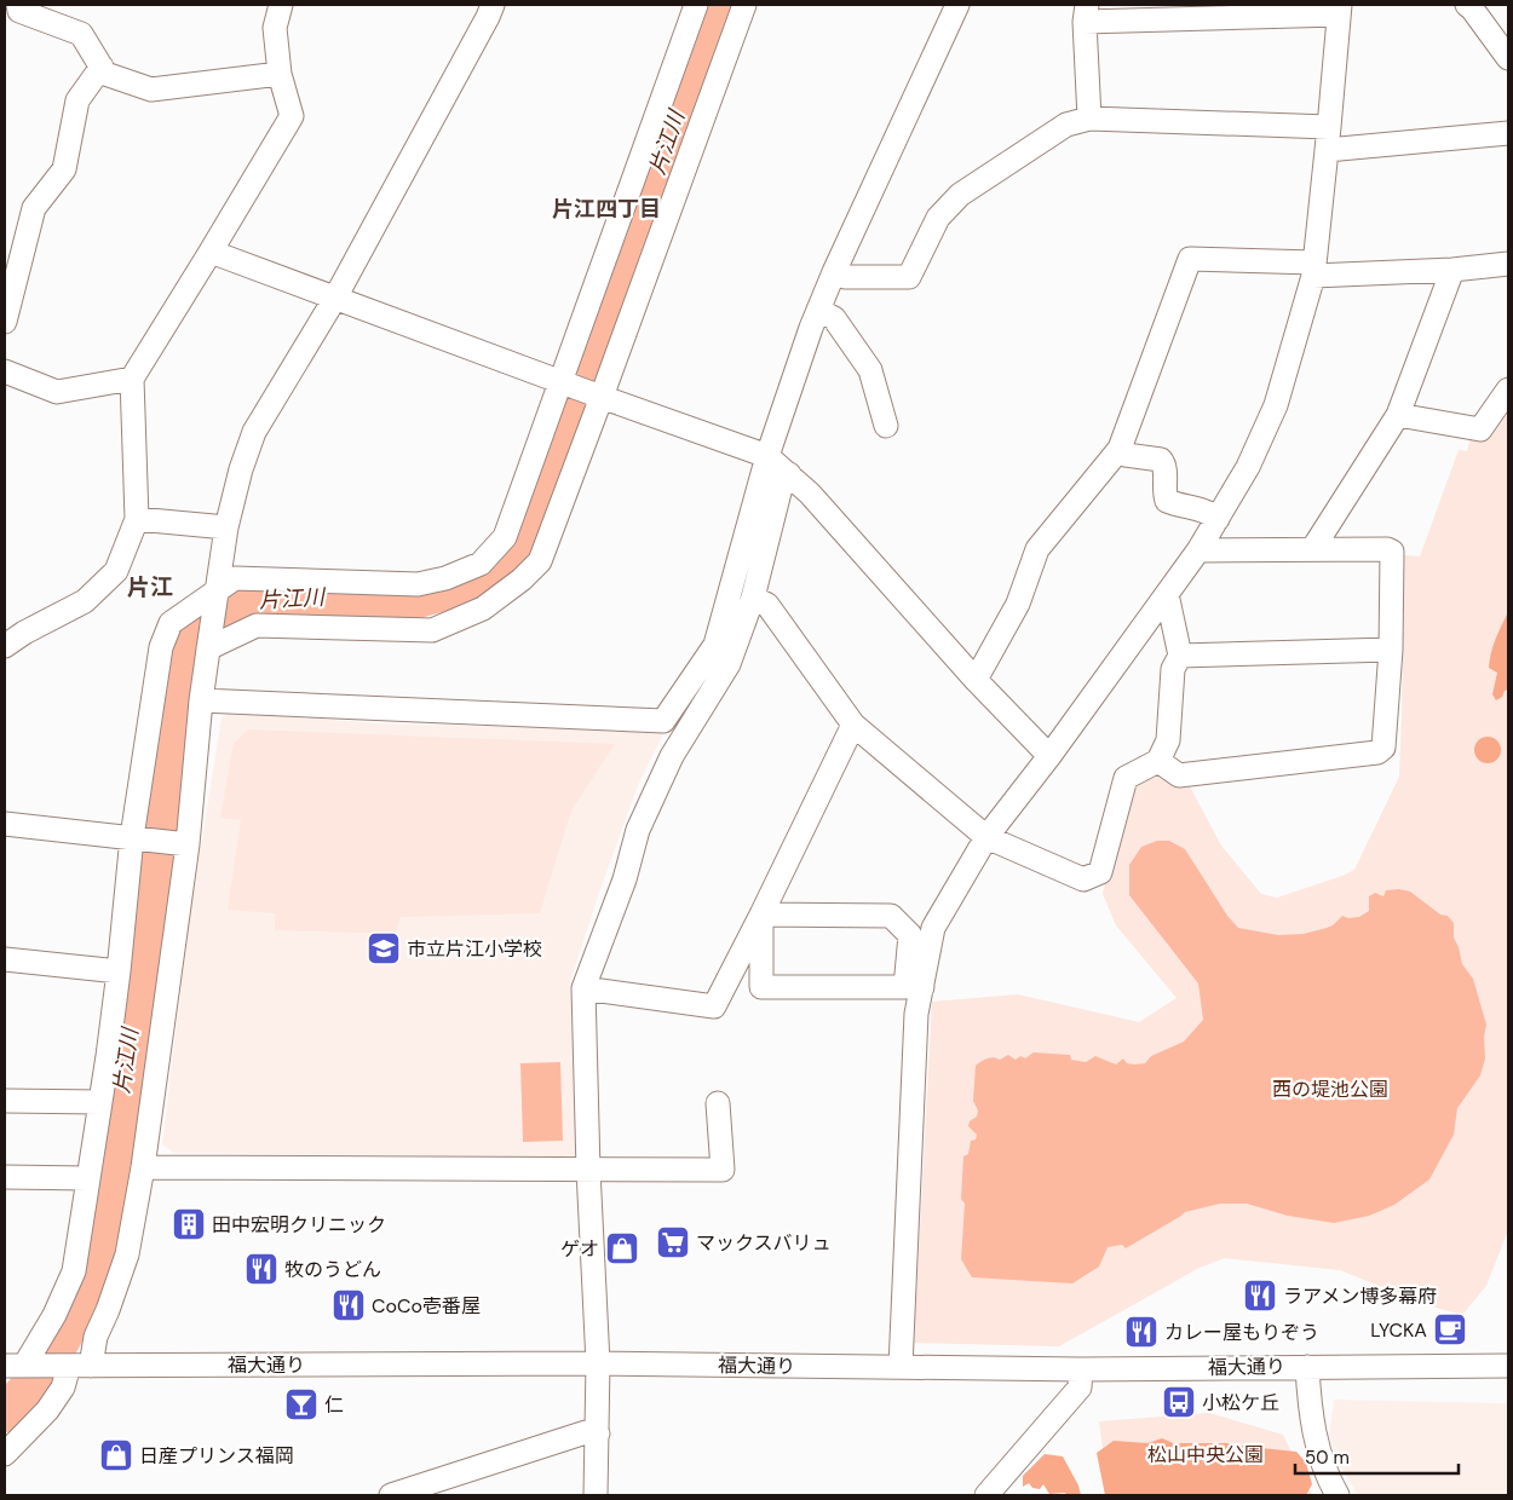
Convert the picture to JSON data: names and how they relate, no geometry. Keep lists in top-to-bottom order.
{
  "streets": {
    "street": ["福大通り"]
  },
  "districts": ["片江四丁目", "片江"],
  "water": ["片江川"],
  "parks": ["西の堤池公園", "松山中央公園"],
  "places": {
    "school or university": ["市立片江小学校"],
    "building": ["田中宏明クリニック"],
    "supermarket": ["マックスバリュ"],
    "shop": ["ゲオ", "日産プリンス福岡"],
    "restaurant": [
      "牧のうどん",
      "ラアメン博多幕府",
      "CoCo壱番屋",
      "カレー屋もりぞう"
    ],
    "cafe": ["LYCKA"],
    "bus stop": ["小松ケ丘"],
    "bar": ["仁"]
  },
  "scale_bar": "50 m"
}
